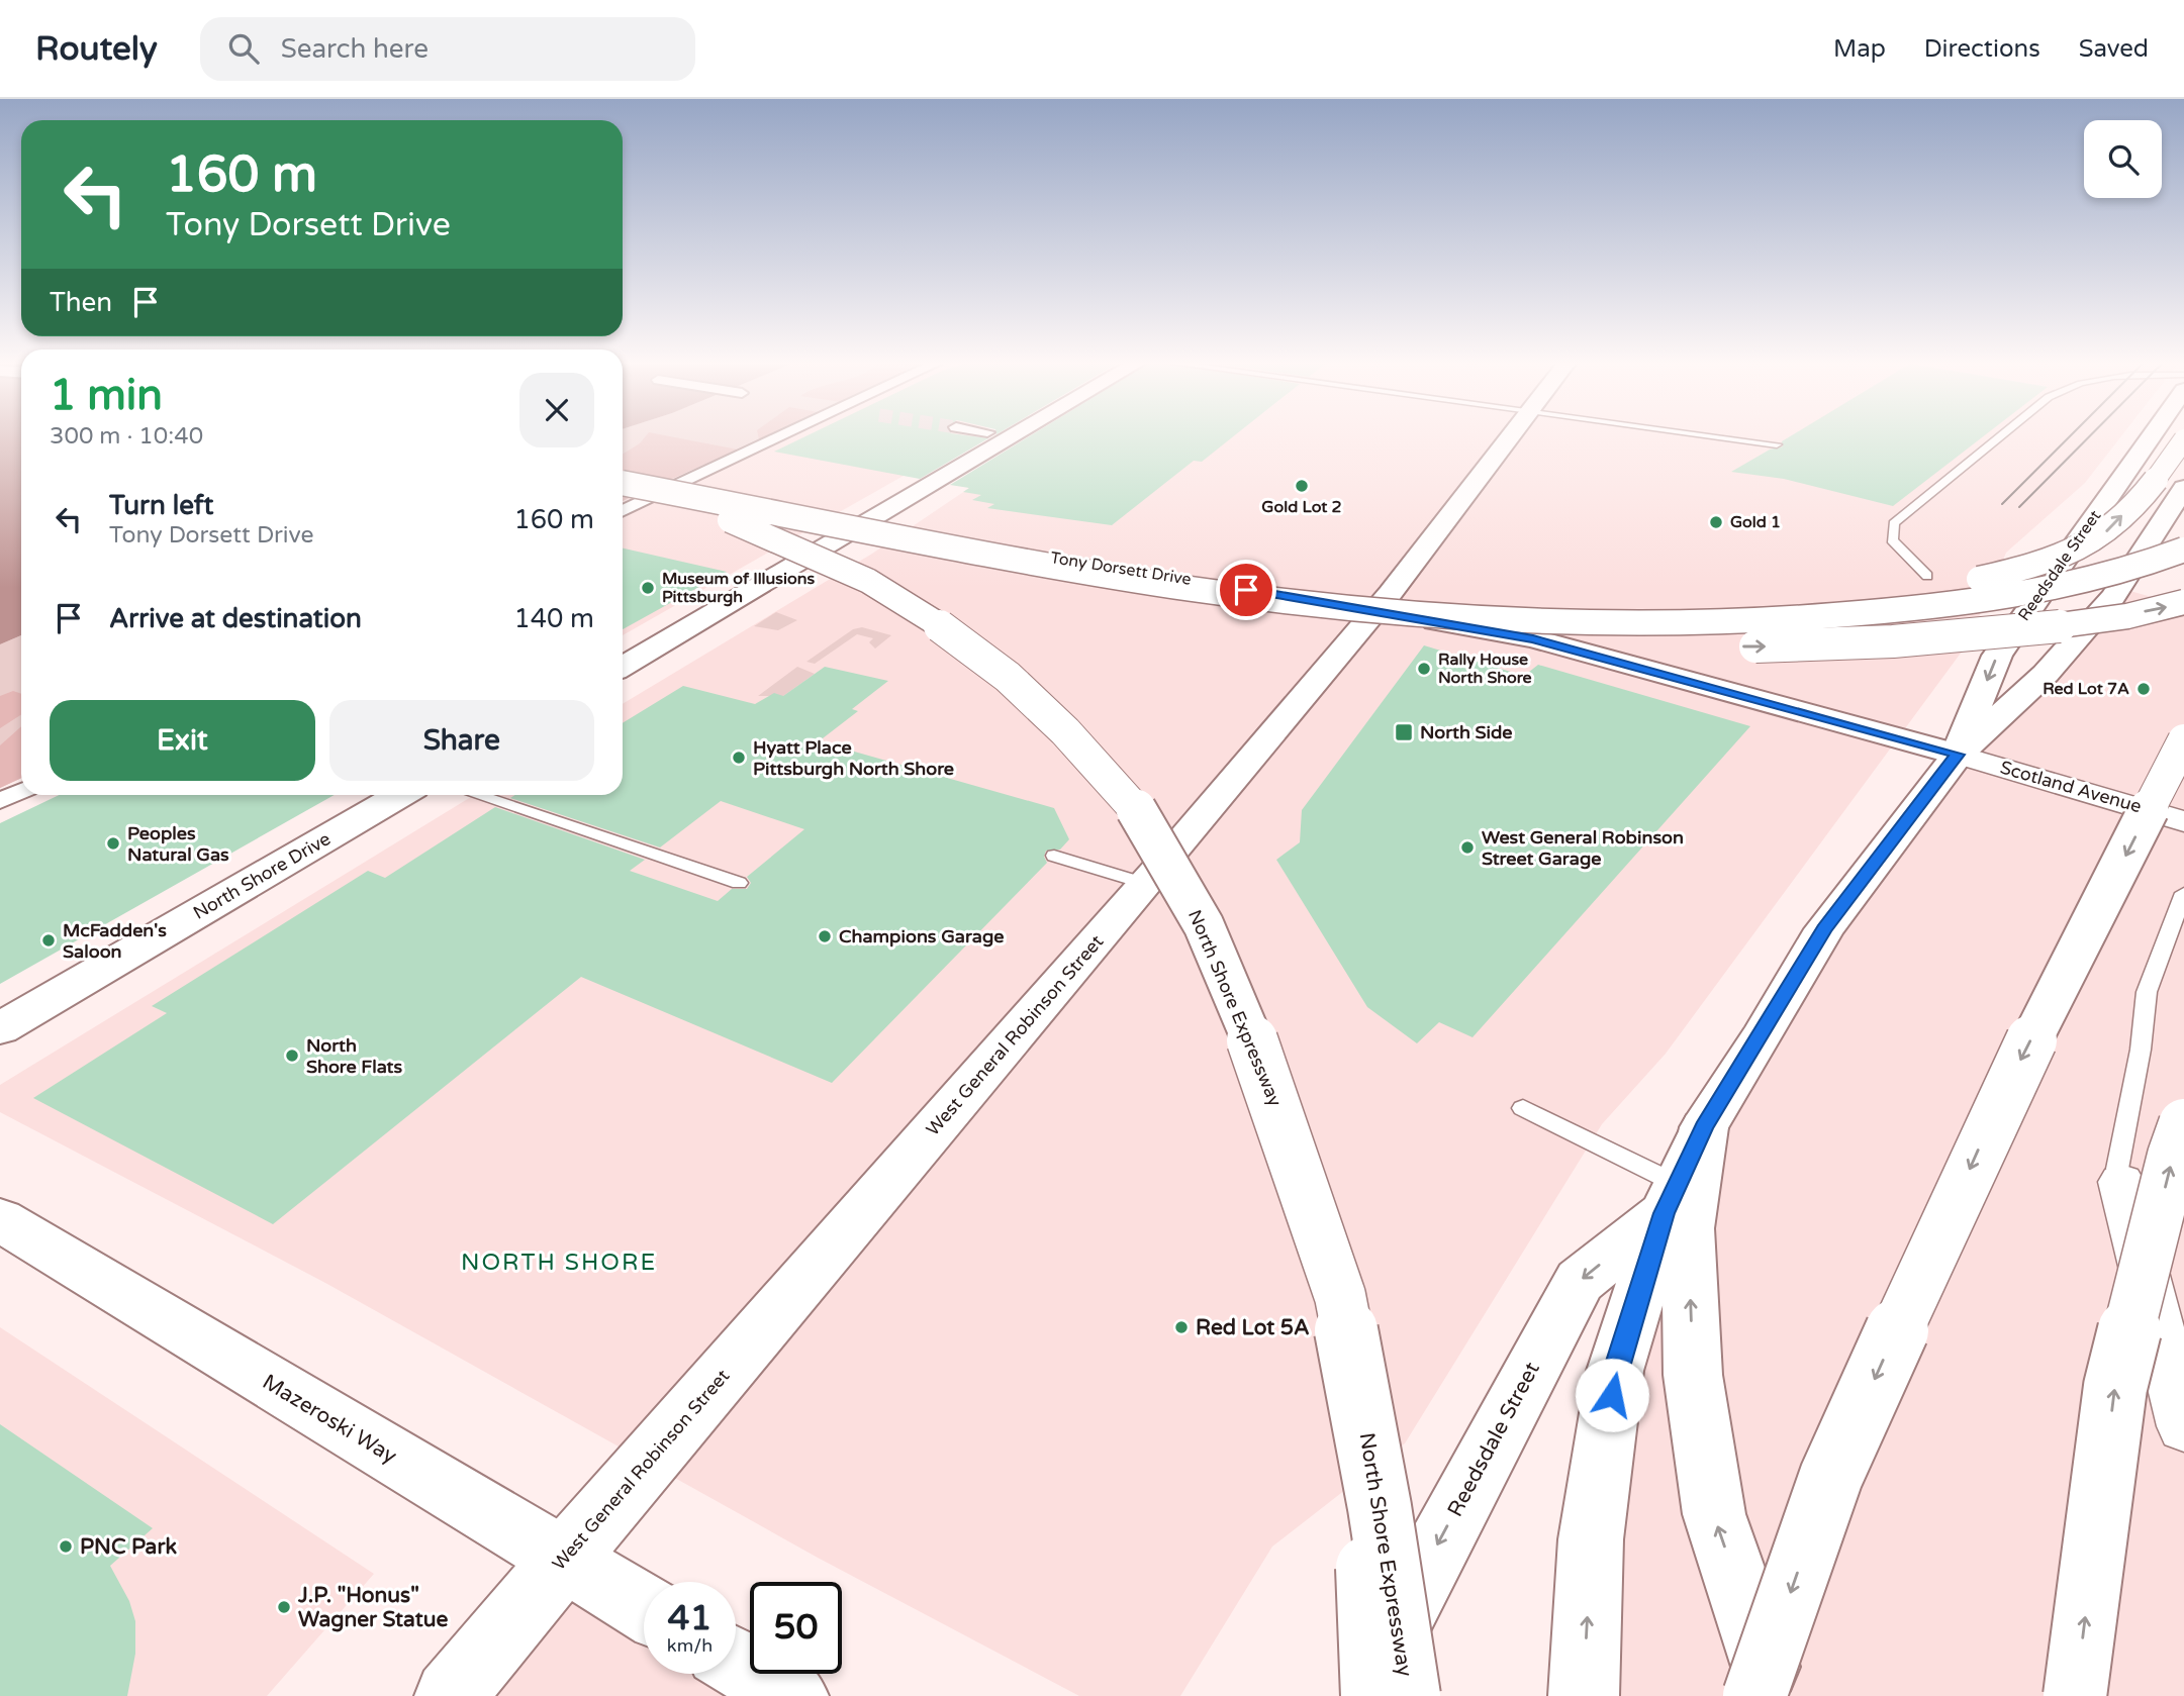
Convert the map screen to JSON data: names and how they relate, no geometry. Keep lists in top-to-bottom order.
{
  "streets": {
    "main road": [
      "Reedsdale Street",
      "Tony Dorsett Drive",
      "North Shore Drive",
      "North Shore Expressway",
      "West General Robinson Street",
      "Mazeroski Way"
    ],
    "street": ["Scotland Avenue"]
  },
  "crossings": [
    ["Reedsdale Street", "Tony Dorsett Drive"],
    ["Reedsdale Street", "Scotland Avenue"],
    ["Tony Dorsett Drive", "Scotland Avenue"],
    ["Tony Dorsett Drive", "West General Robinson Street"],
    ["West General Robinson Street", "Mazeroski Way"]
  ],
  "districts": ["NORTH SHORE"],
  "places": {
    "other": [
      "Gold Lot 2",
      "Gold 1",
      "Museum of Illusions Pittsburgh",
      "Rally House North Shore",
      "Red Lot 7A",
      "Hyatt Place Pittsburgh North Shore",
      "Peoples Natural Gas",
      "West General Robinson Street Garage",
      "Champions Garage",
      "McFadden's Saloon",
      "North Shore Flats",
      "Red Lot 5A",
      "PNC Park",
      "J.P. \"Honus\" Wagner Statue"
    ],
    "transit": ["North Side"]
  },
  "page": {
    "header": "Routely",
    "search": "Search here",
    "nav": ["Map", "Directions", "Saved"],
    "turn": ["160 m", "Tony Dorsett Drive"],
    "then": "Then",
    "heading": ["1 min", "300 m · 10:40"],
    "list": [
      {
        "name": "Turn left",
        "note": "Tony Dorsett Drive",
        "value": "160 m"
      },
      {
        "name": "Arrive at destination",
        "value": "140 m"
      }
    ],
    "buttons": ["Exit", "Share"],
    "speed": "41 km/h",
    "limit": "50"
  }
}
